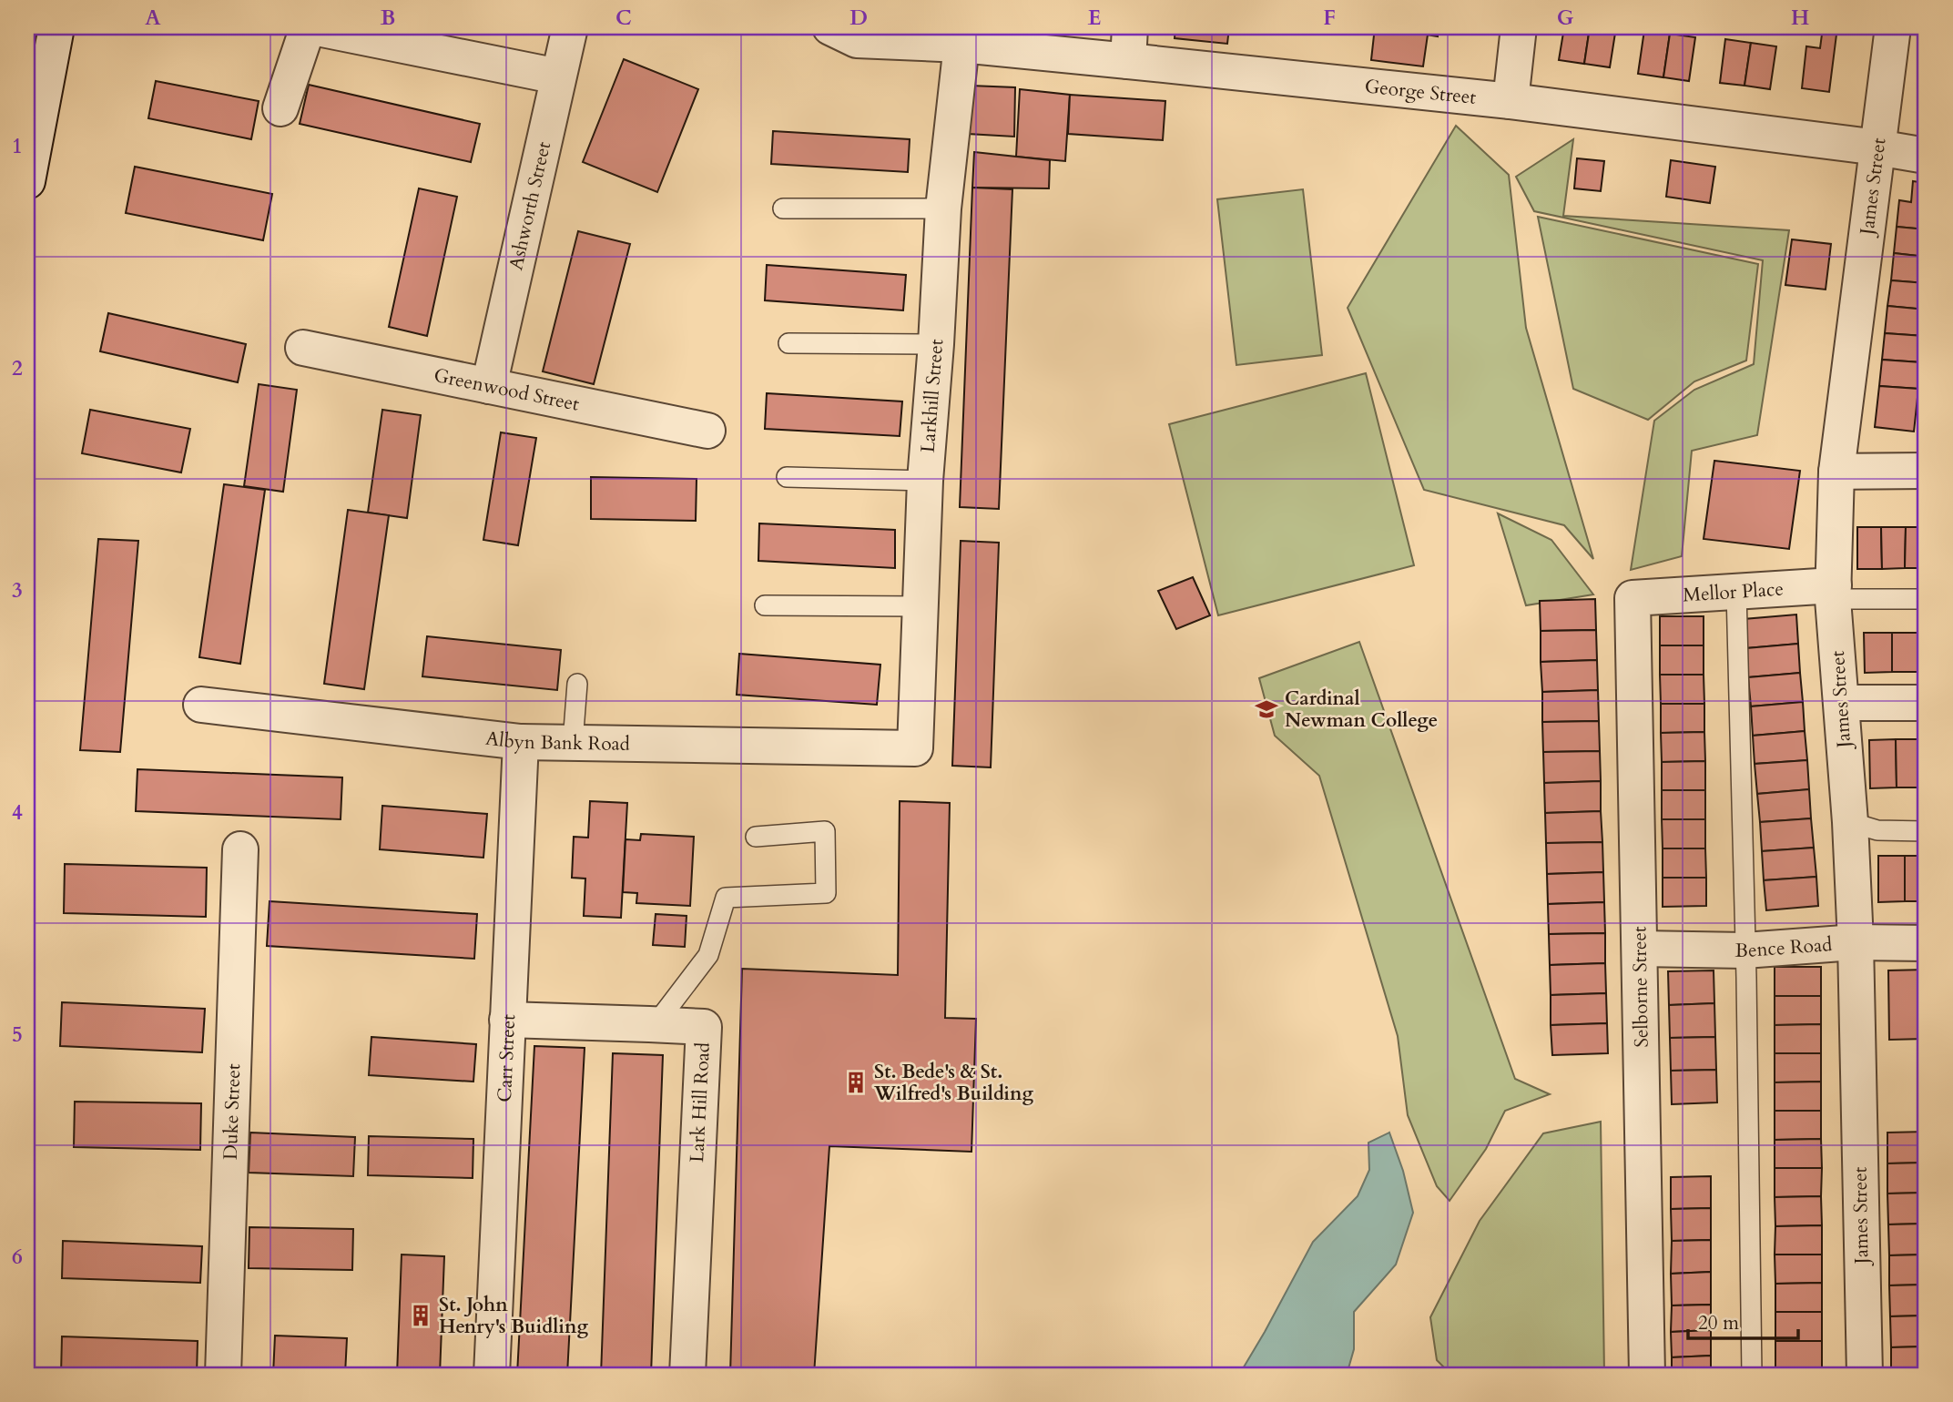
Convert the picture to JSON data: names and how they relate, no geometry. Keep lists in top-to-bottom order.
{
  "streets": {
    "street": [
      "George Street",
      "James Street",
      "Ashworth Street",
      "Greenwood Street",
      "Larkhill Street",
      "Mellor Place",
      "Albyn Bank Road",
      "Bence Road",
      "Selborne Street",
      "Carr Street",
      "Lark Hill Road",
      "Duke Street"
    ]
  },
  "crossings": [
    ["George Street", "James Street"],
    ["George Street", "Larkhill Street"],
    ["James Street", "Mellor Place"],
    ["James Street", "Bence Road"],
    ["Ashworth Street", "Greenwood Street"],
    ["Larkhill Street", "Albyn Bank Road"],
    ["Mellor Place", "Selborne Street"],
    ["Albyn Bank Road", "Carr Street"],
    ["Bence Road", "Selborne Street"],
    ["Carr Street", "Lark Hill Road"]
  ],
  "places": {
    "school or university": ["Cardinal Newman College"],
    "building": ["St. Bede's & St. Wilfred's Building", "St. John Henry's Buidling"]
  },
  "scale_bar": "20 m",
  "grid": {
    "columns": [
      "A",
      "B",
      "C",
      "D",
      "E",
      "F",
      "G",
      "H"
    ],
    "rows": [
      "1",
      "2",
      "3",
      "4",
      "5",
      "6"
    ]
  }
}
